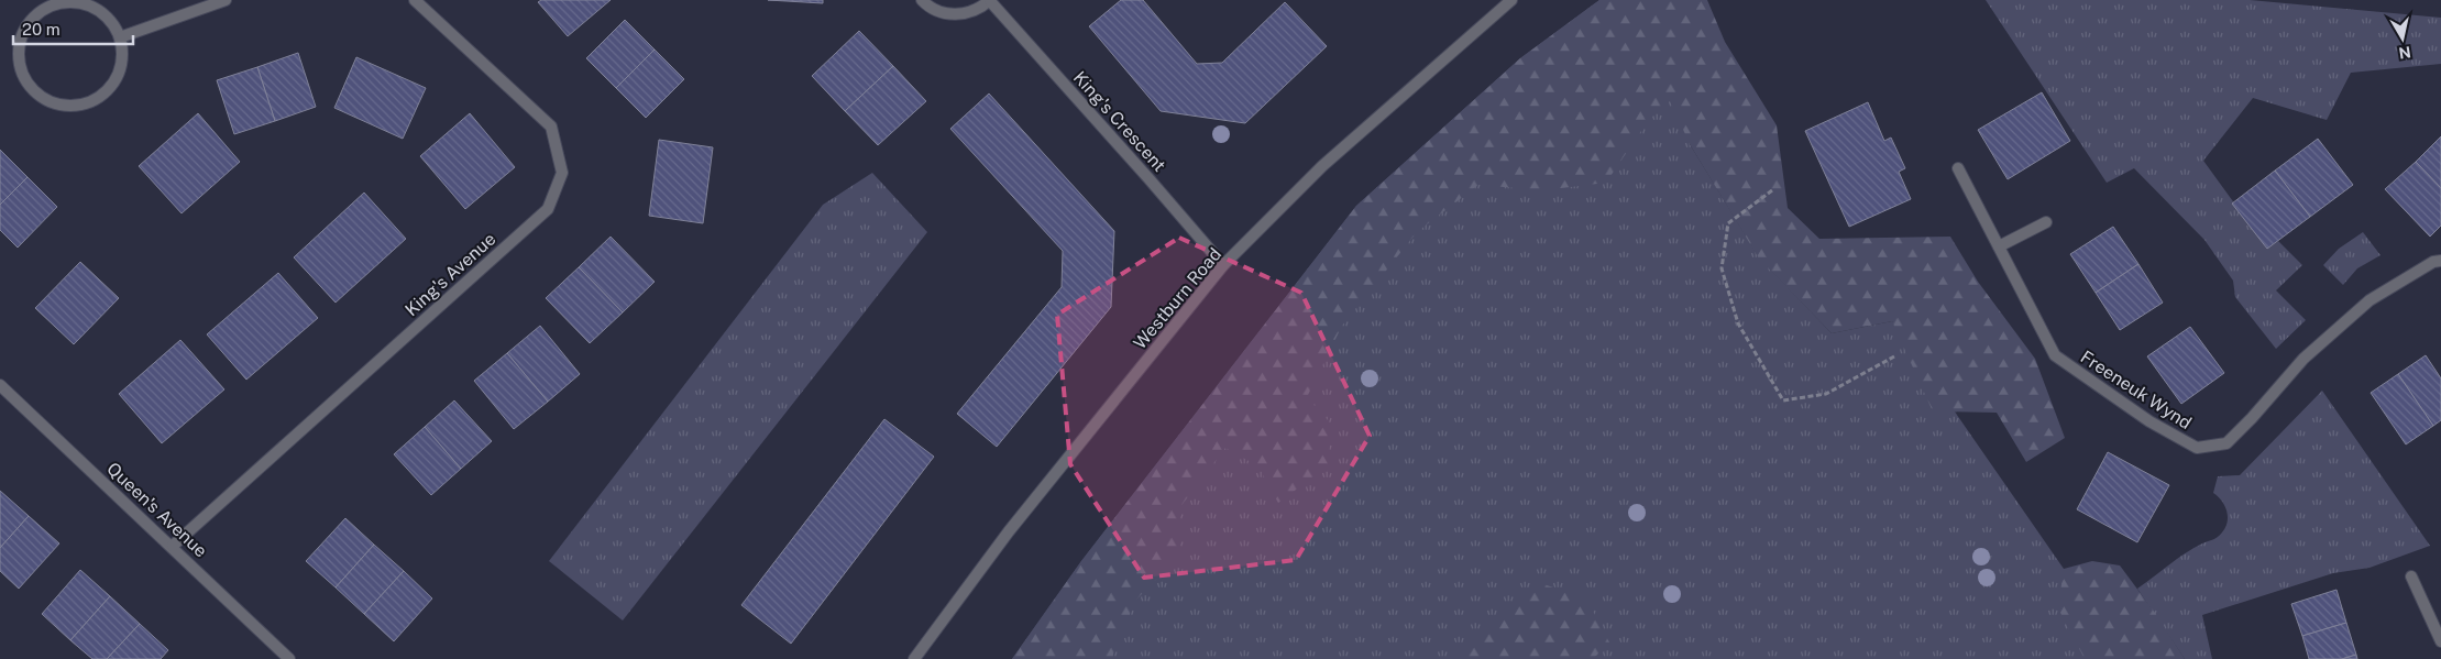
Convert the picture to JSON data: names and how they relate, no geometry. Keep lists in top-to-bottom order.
{
  "streets": {
    "street": [
      "King's Crescent",
      "King's Avenue",
      "Westburn Road",
      "Freeneuk Wynd",
      "Queen's Avenue"
    ]
  },
  "crossings": [
    ["King's Crescent", "Westburn Road"],
    ["King's Avenue", "Queen's Avenue"]
  ],
  "scale_bar": "20 m",
  "north": "bottom"
}
